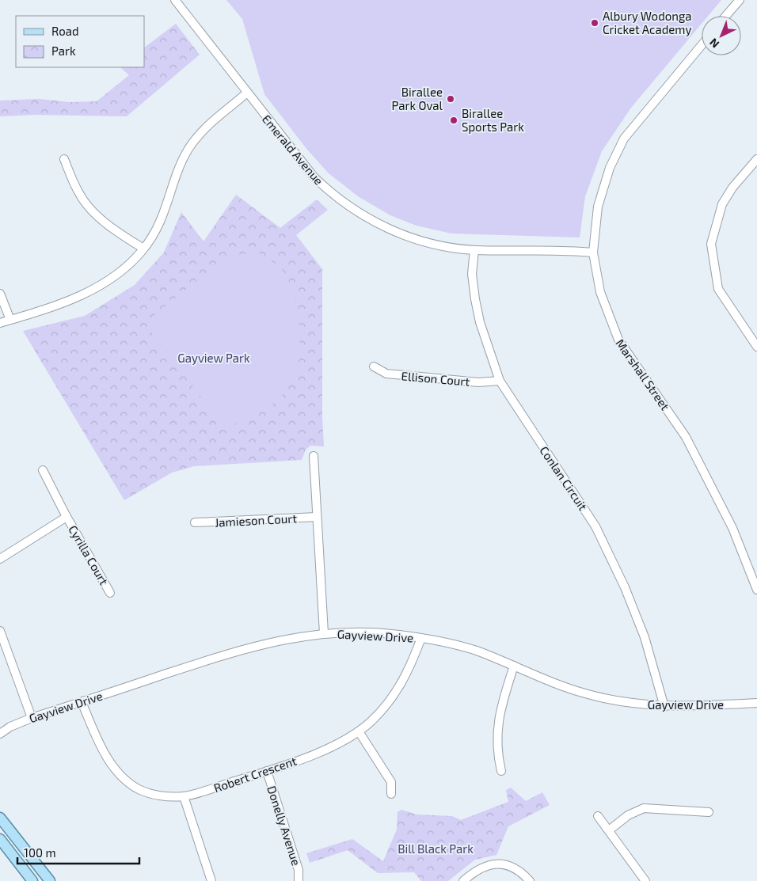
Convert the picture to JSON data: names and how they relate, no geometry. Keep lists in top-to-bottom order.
{
  "streets": {
    "street": [
      "Emerald Avenue",
      "Marshall Street",
      "Ellison Court",
      "Conlan Circuit",
      "Jamieson Court",
      "Cyrilla Court",
      "Gayview Drive",
      "Robert Crescent",
      "Donelly Avenue"
    ]
  },
  "crossings": [
    ["Emerald Avenue", "Marshall Street"],
    ["Emerald Avenue", "Conlan Circuit"],
    ["Ellison Court", "Conlan Circuit"],
    ["Conlan Circuit", "Gayview Drive"],
    ["Gayview Drive", "Robert Crescent"],
    ["Robert Crescent", "Donelly Avenue"]
  ],
  "parks": ["Gayview Park", "Bill Black Park"],
  "places": ["Albury Wodonga Cricket Academy", "Birallee Park Oval", "Birallee Sports Park"],
  "legend": ["Road", "Park"],
  "scale_bar": "100 m",
  "north": "bottom left"
}
